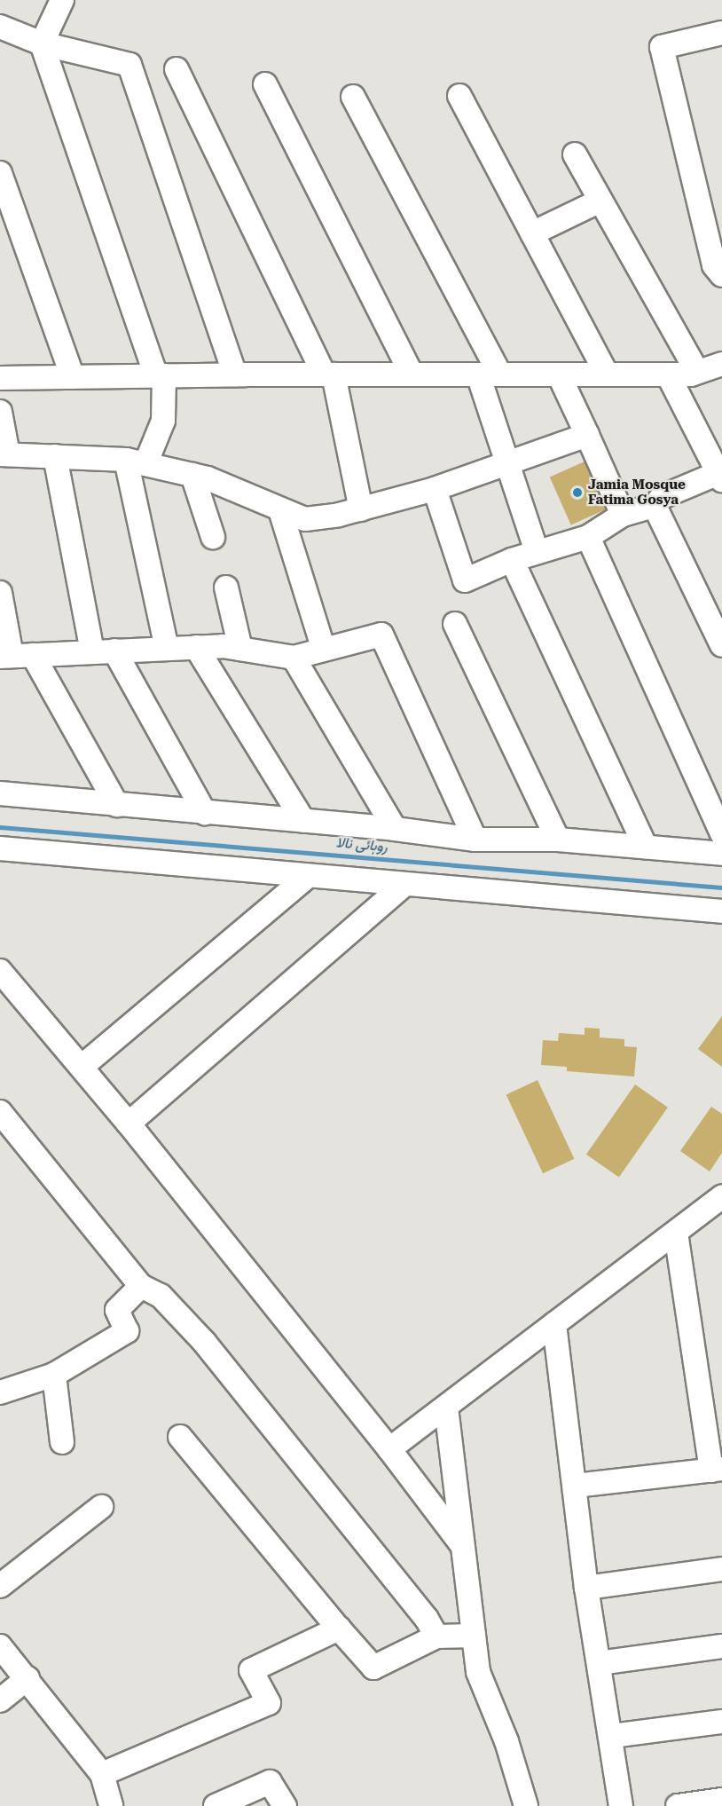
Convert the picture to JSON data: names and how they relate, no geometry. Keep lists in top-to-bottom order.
{
  "water": ["روہائی نالا"],
  "places": ["Jamia Mosque Fatima Gosya"]
}
